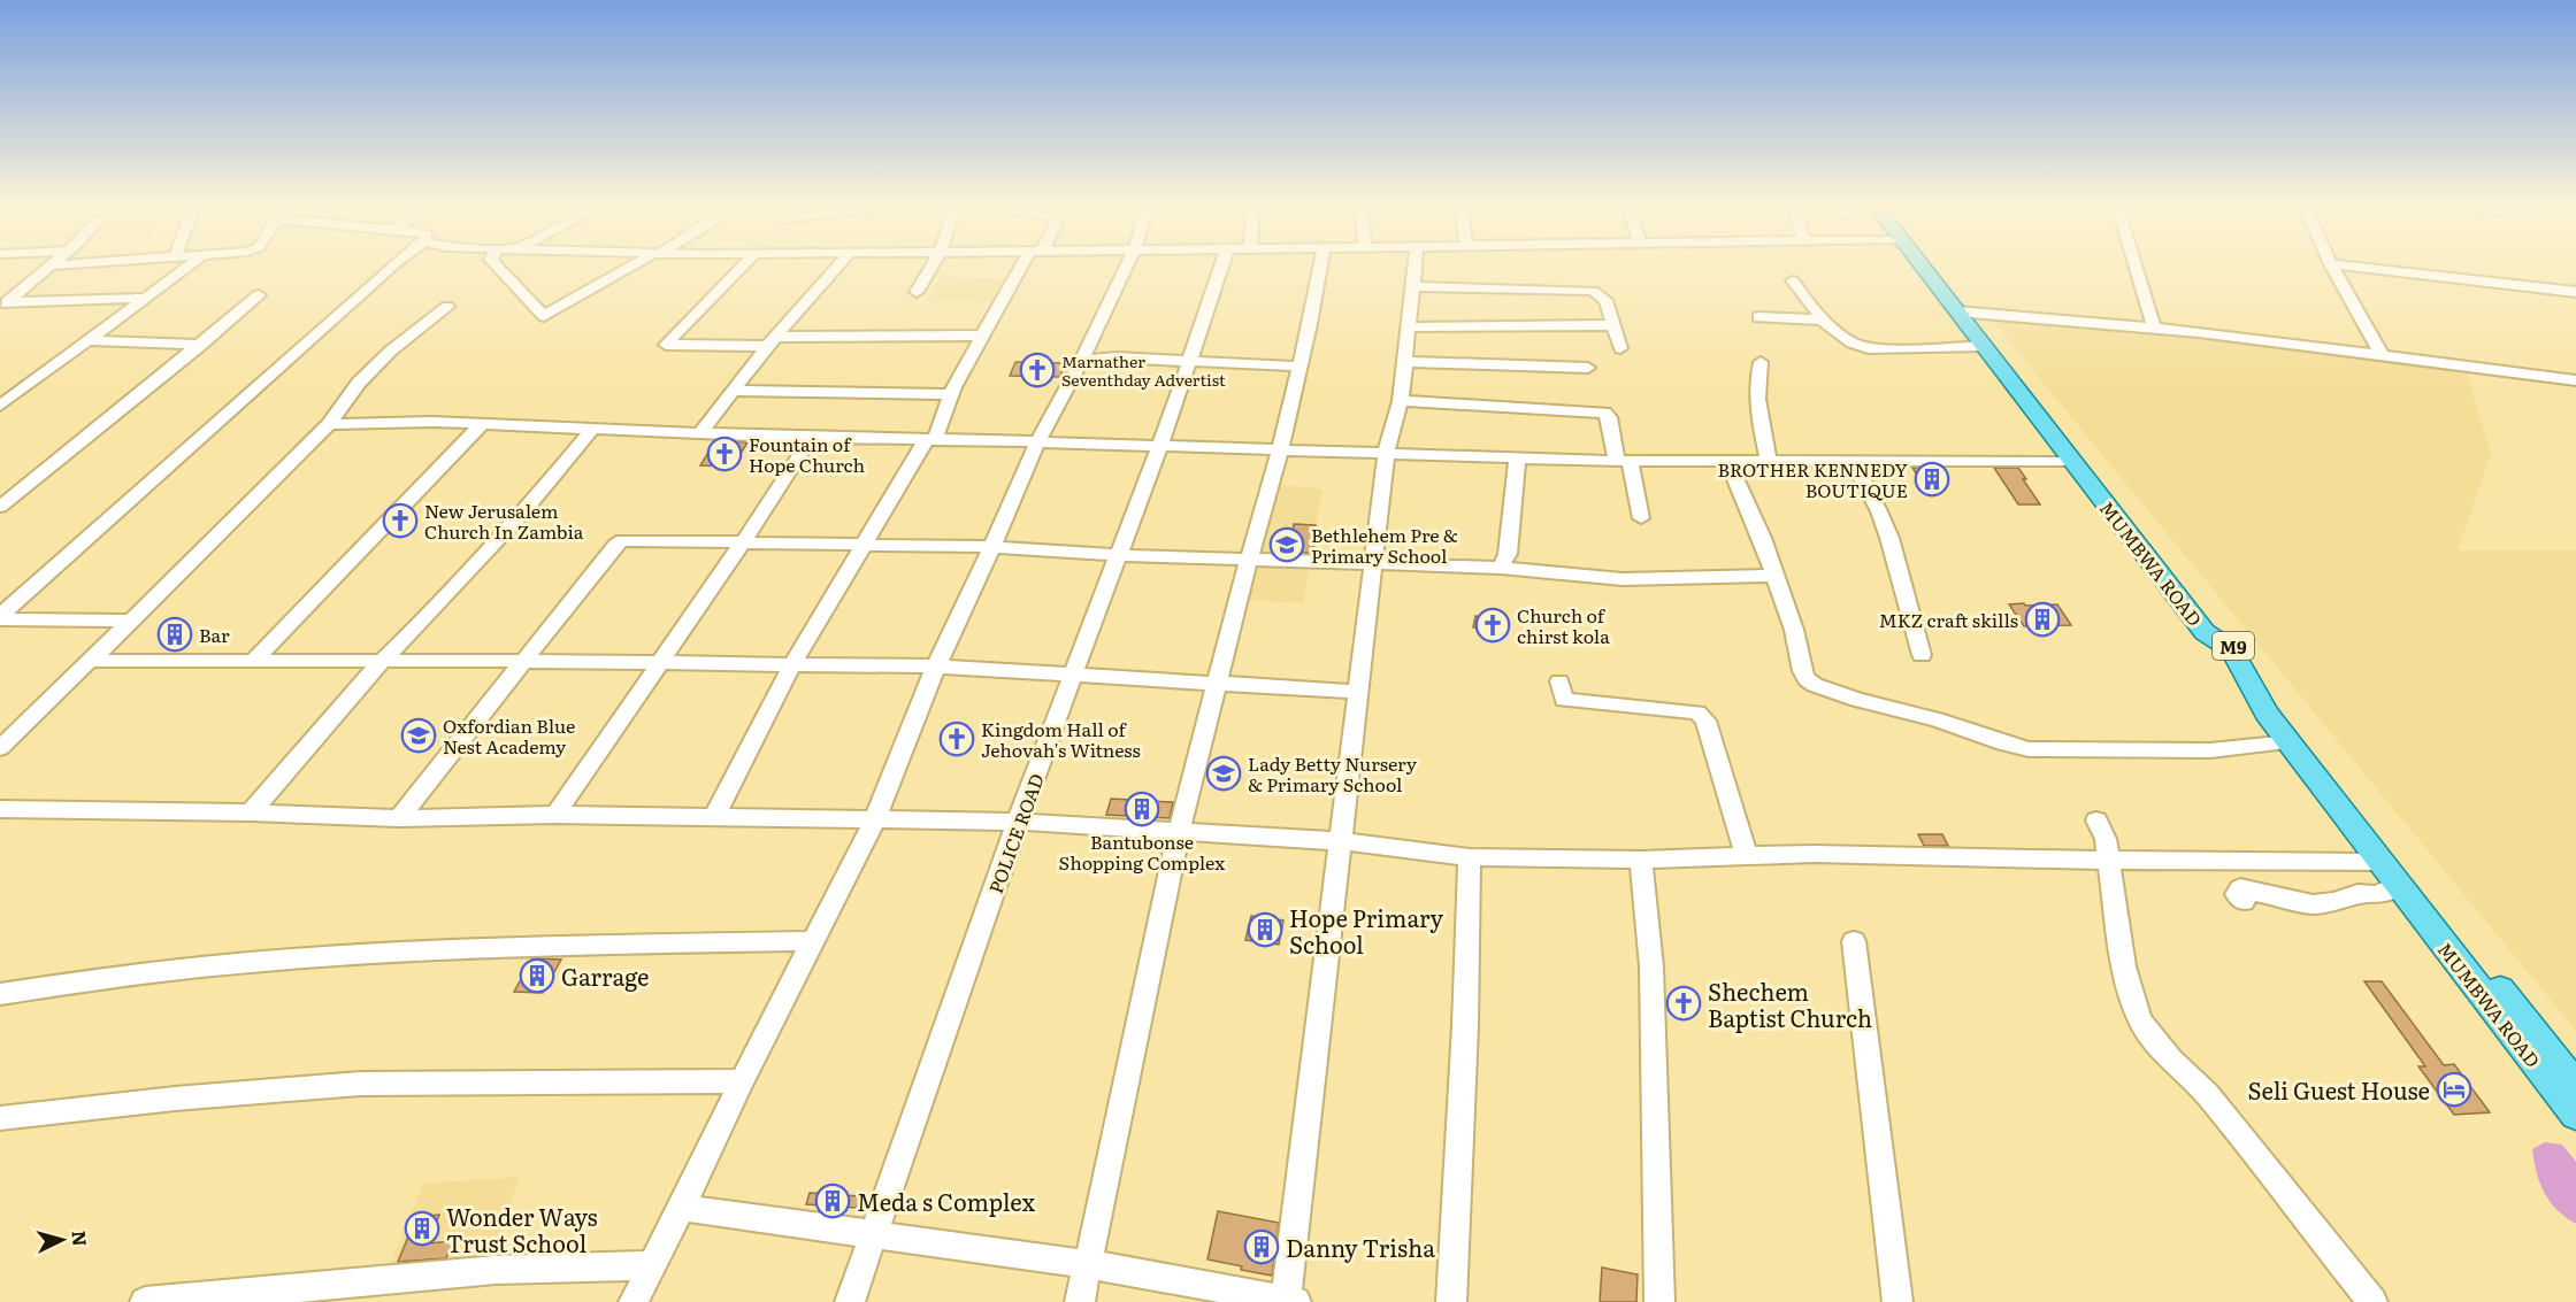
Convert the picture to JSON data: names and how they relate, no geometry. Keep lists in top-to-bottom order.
{
  "streets": {
    "main road": ["MUMBWA ROAD", "M9"],
    "street": ["POLICE ROAD"]
  },
  "places": {
    "church": [
      "Marnather Seventhday Advertist",
      "Fountain of Hope Church",
      "New Jerusalem Church In Zambia",
      "Church of chirst kola",
      "Kingdom Hall of Jehovah's Witness",
      "Shechem Baptist Church"
    ],
    "building": [
      "BROTHER KENNEDY BOUTIQUE",
      "MKZ craft skills",
      "Bar",
      "Bantubonse Shopping Complex",
      "Hope Primary School",
      "Garrage",
      "Meda s Complex",
      "Wonder Ways Trust School",
      "Danny Trisha"
    ],
    "school or university": ["Bethlehem Pre & Primary School", "Oxfordian Blue Nest Academy", "Lady Betty Nursery & Primary School"],
    "hotel": ["Seli Guest House"]
  },
  "north": "right"
}
